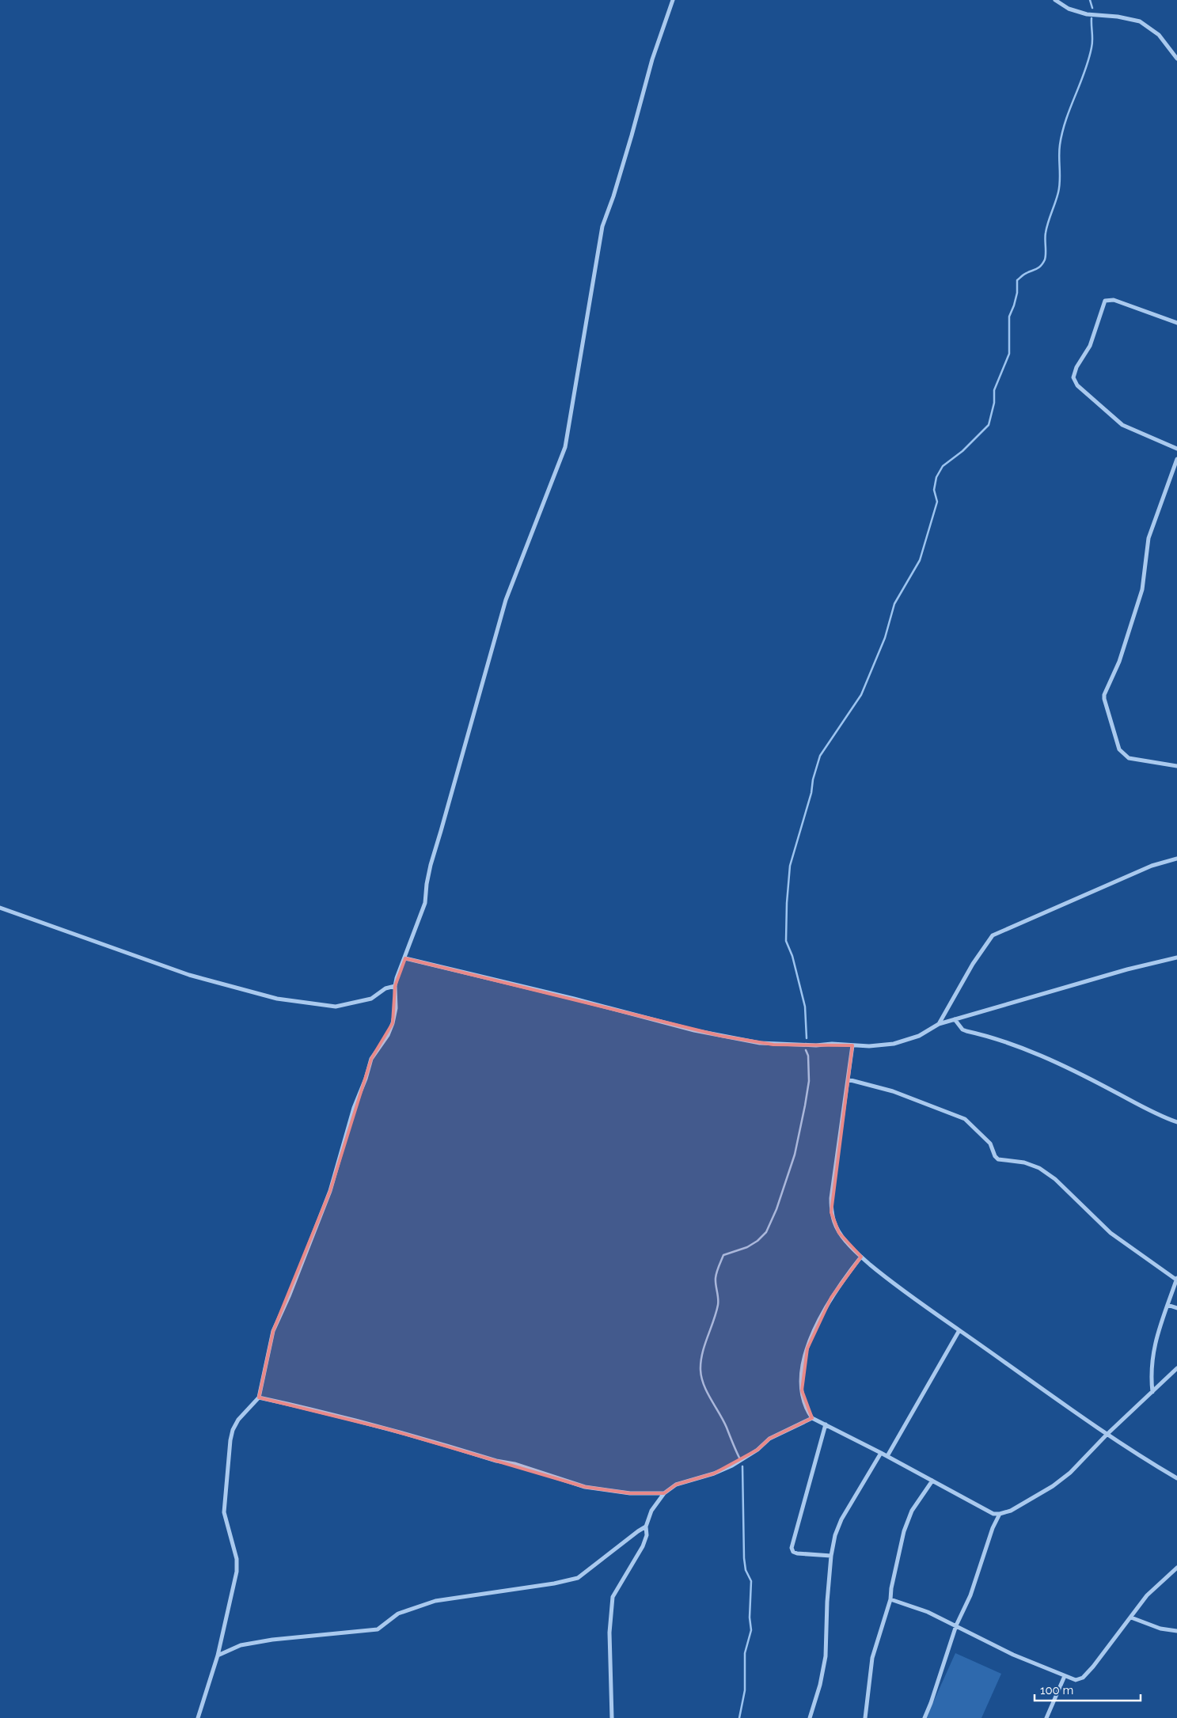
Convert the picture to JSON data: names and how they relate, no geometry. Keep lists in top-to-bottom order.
{
  "scale_bar": "100 m"
}
